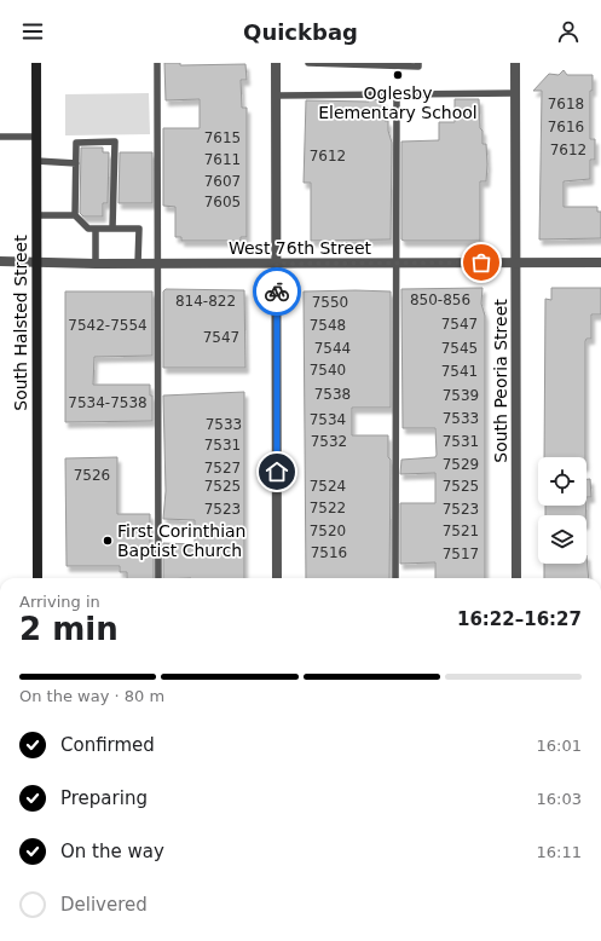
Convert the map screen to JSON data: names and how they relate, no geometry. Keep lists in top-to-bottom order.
{
  "streets": {
    "main road": ["South Halsted Street"],
    "street": ["West 76th Street", "South Peoria Street"]
  },
  "crossings": [
    ["West 76th Street", "South Halsted Street"],
    ["West 76th Street", "South Peoria Street"]
  ],
  "places": ["Oglesby Elementary School", "First Corinthian Baptist Church"],
  "house_numbers": [
    "7618",
    "7616",
    "7615",
    "7612",
    "7612",
    "7611",
    "7607",
    "7605",
    "850-856",
    "814-822",
    "7550",
    "7547",
    "7542-7554",
    "7548",
    "7547",
    "7544",
    "7545",
    "7540",
    "7541",
    "7538",
    "7539",
    "7534-7538",
    "7533",
    "7534",
    "7533",
    "7532",
    "7531",
    "7531",
    "7529",
    "7527",
    "7526",
    "7525",
    "7524",
    "7525",
    "7522",
    "7523",
    "7523",
    "7520",
    "7521",
    "7516",
    "7517"
  ],
  "page": {
    "header": "Quickbag",
    "heading": ["2 min", "Arriving in", "16:22–16:27"],
    "bar": "On the way · 80 m",
    "list": [
      ["Confirmed", "16:01"],
      ["Preparing", "16:03"],
      ["On the way", "16:11"],
      "Delivered"
    ]
  }
}
